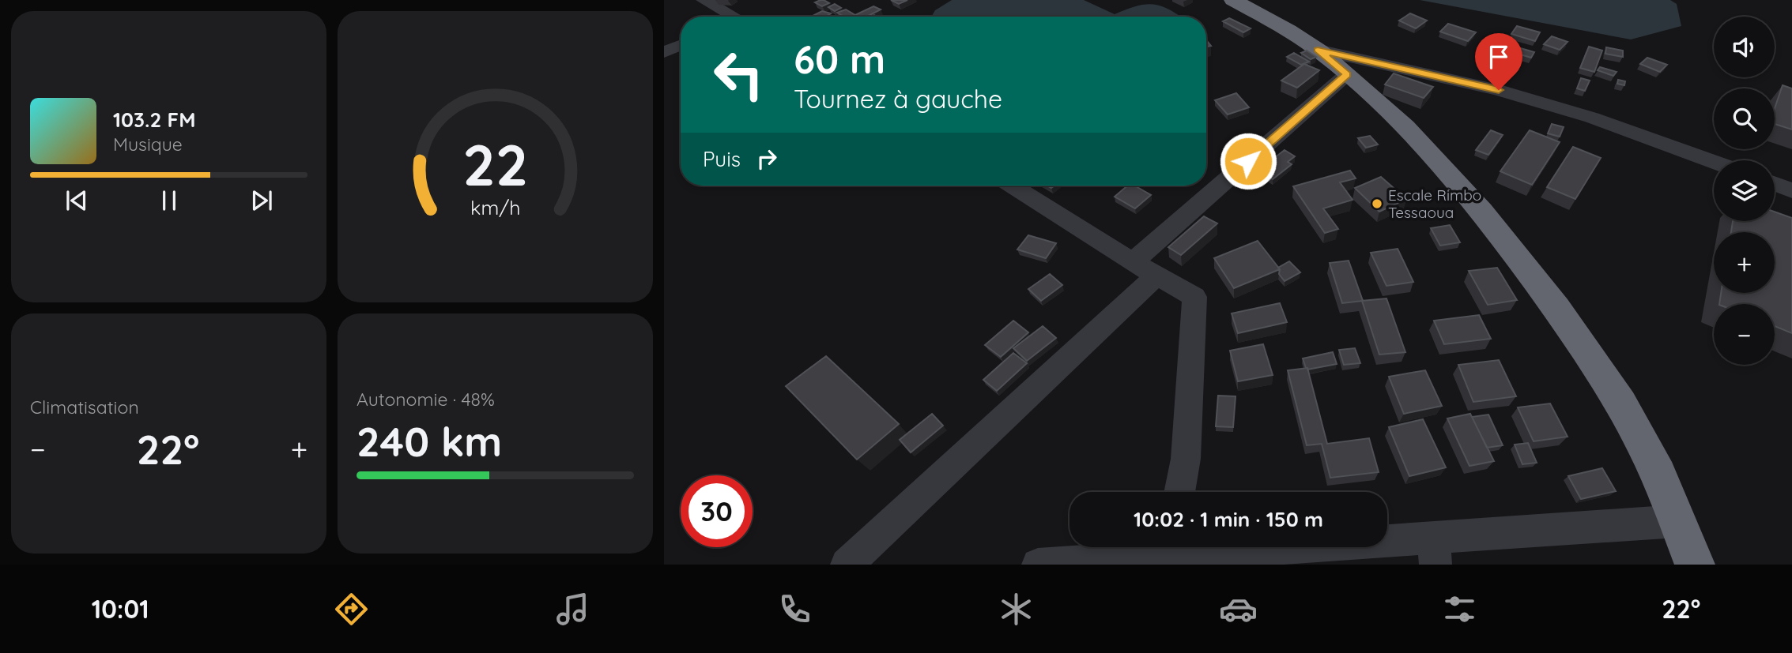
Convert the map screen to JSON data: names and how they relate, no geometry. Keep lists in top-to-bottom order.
{
  "places": ["Escale Rimbo Tessaoua"],
  "page": {
    "map_buttons": ["+", "−"],
    "turn": ["60 m", "Tournez à gauche"],
    "song": ["103.2 FM", "Musique"],
    "then": "Puis",
    "tile": [
      "Climatisation",
      ["Autonomie · 48%", "240 km"]
    ],
    "heat": ["−", "22°", "+"],
    "limit": "30",
    "trip": "10:02 · 1 min · 150 m",
    "tabs": ["10:01", "22°"],
    "gauge": ["22", "km/h"]
  }
}
